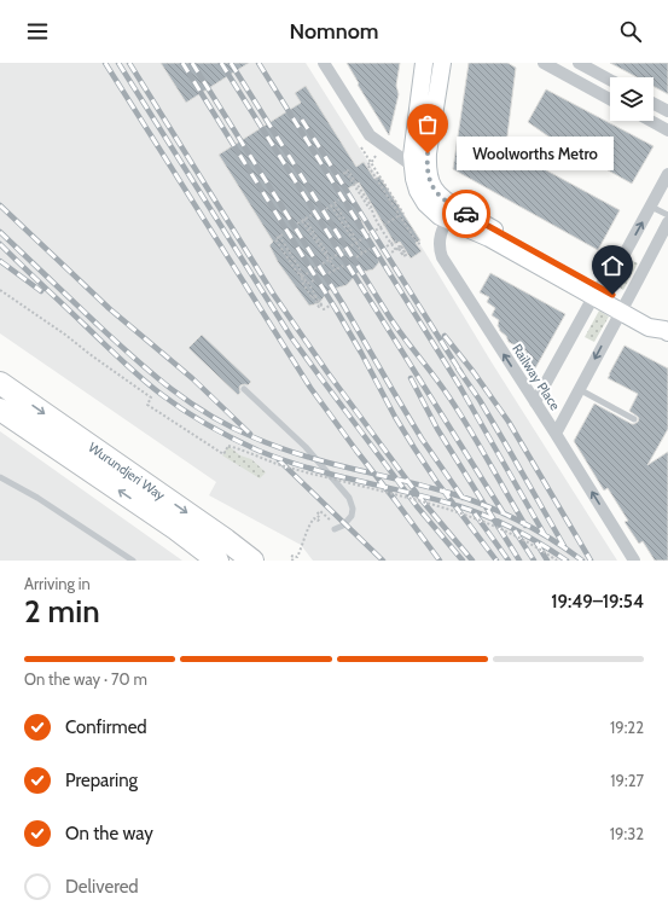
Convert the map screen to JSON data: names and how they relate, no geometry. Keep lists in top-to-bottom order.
{
  "streets": {
    "highway": ["Wurundjeri Way"],
    "street": ["Railway Place"]
  },
  "one_way": ["Railway Place"],
  "places": ["Woolworths Metro"],
  "page": {
    "header": "Nomnom",
    "bubble": "Woolworths Metro",
    "heading": ["2 min", "Arriving in", "19:49–19:54"],
    "bar": "On the way · 70 m",
    "list": [
      ["Confirmed", "19:22"],
      ["Preparing", "19:27"],
      ["On the way", "19:32"],
      "Delivered"
    ]
  }
}
